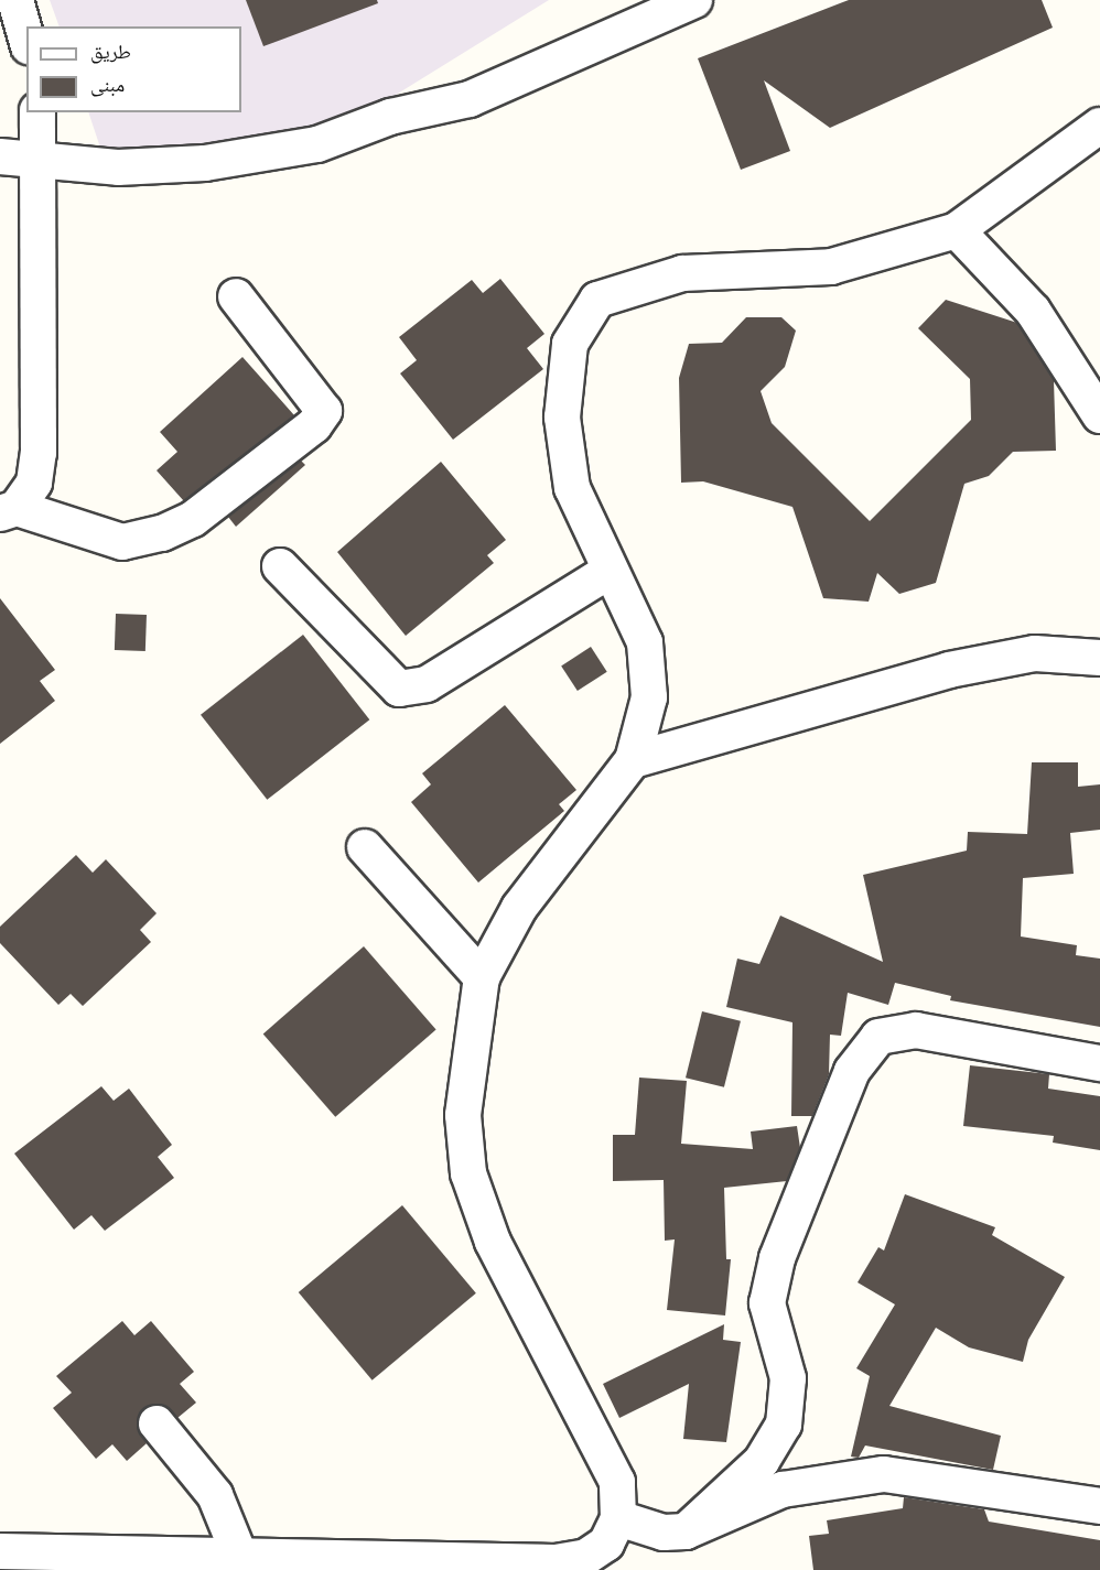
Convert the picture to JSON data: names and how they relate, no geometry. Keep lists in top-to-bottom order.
{
  "legend": ["طريق", "مبنى"]
}
